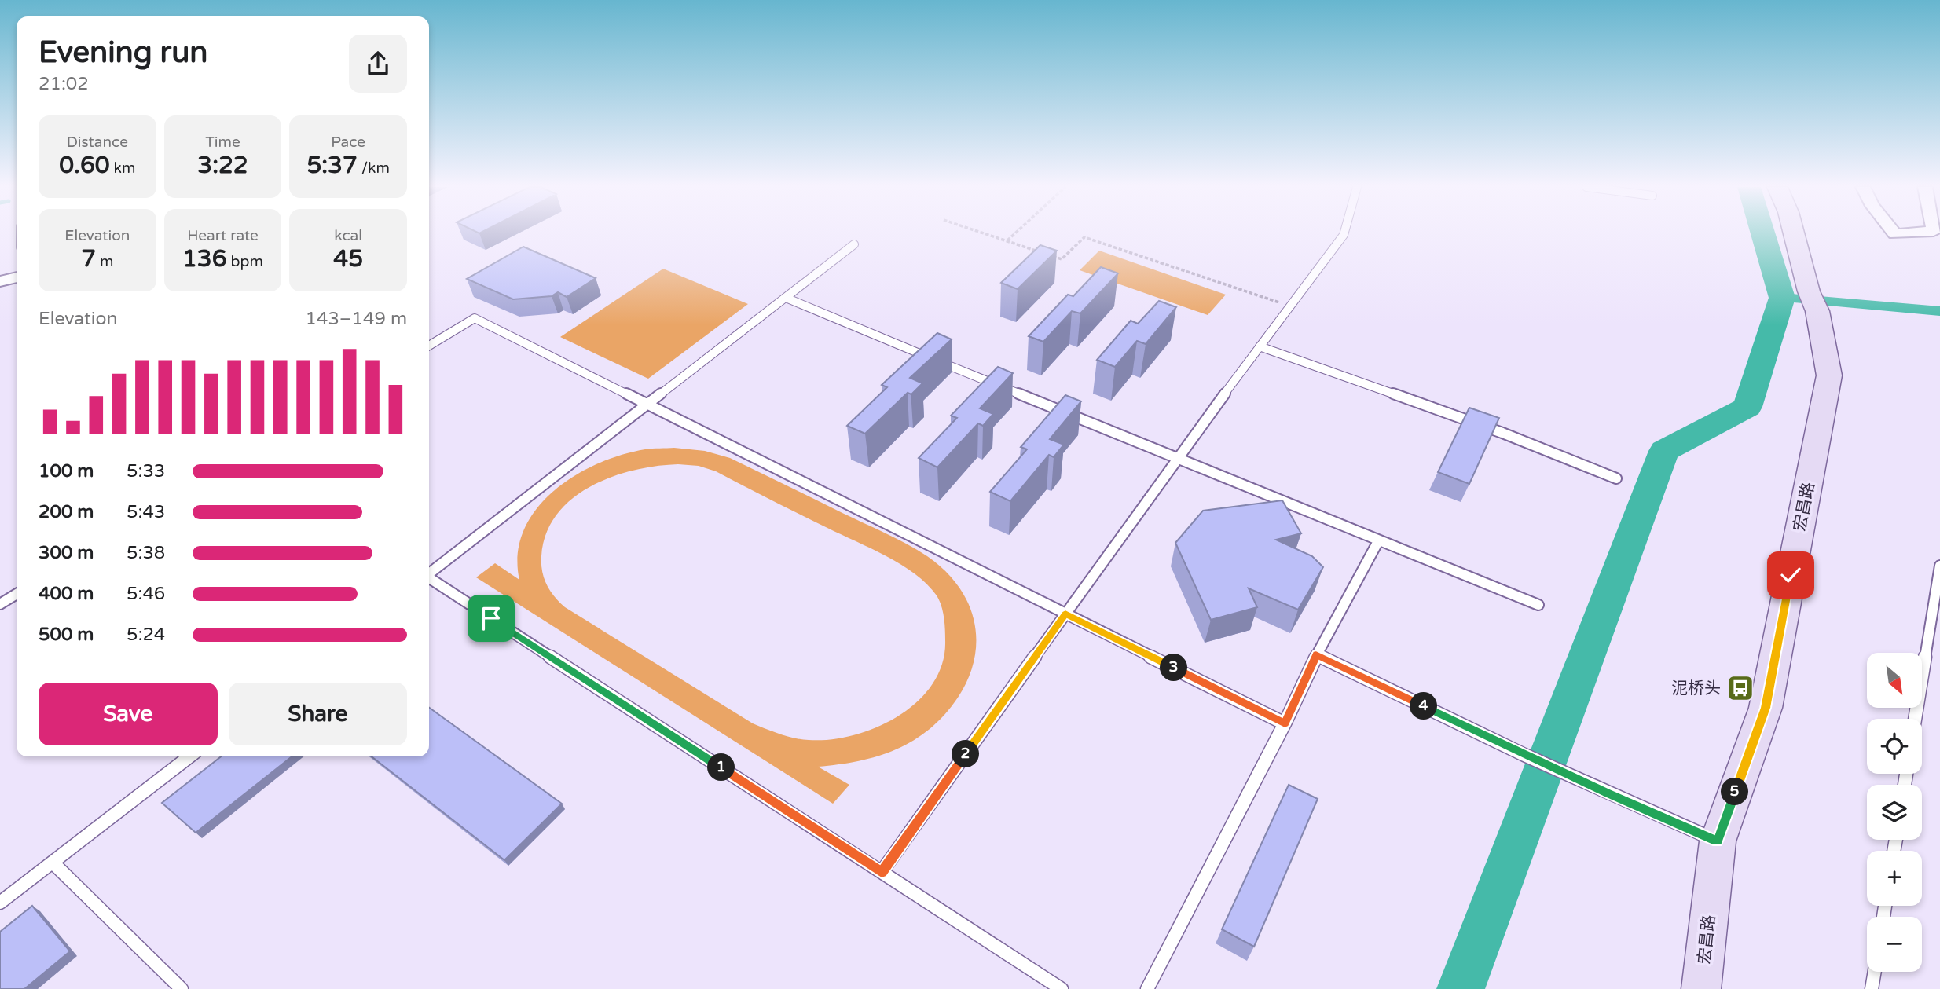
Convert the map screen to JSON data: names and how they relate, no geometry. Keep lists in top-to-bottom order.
{
  "streets": {
    "street": ["宏昌路"]
  },
  "places": {
    "bus stop": ["泥桥头"]
  },
  "north": "bottom right",
  "page": {
    "heading": ["Evening run", "21:02"],
    "stats": [
      ["Distance", "0.60 km"],
      ["Time", "3:22"],
      ["Pace", "5:37 /km"],
      ["Elevation", "7 m"],
      ["Heart rate", "136 bpm"],
      ["kcal", "45"]
    ],
    "chart": ["Elevation", "143–149 m"],
    "list": [
      {
        "name": "100 m",
        "note": "5:33"
      },
      {
        "name": "200 m",
        "note": "5:43"
      },
      {
        "name": "300 m",
        "note": "5:38"
      },
      {
        "name": "400 m",
        "note": "5:46"
      },
      {
        "name": "500 m",
        "note": "5:24"
      }
    ],
    "map_buttons": ["+", "−"],
    "pins": [
      "3",
      "4",
      "2",
      "1",
      "5"
    ],
    "buttons": ["Save", "Share"]
  }
}
